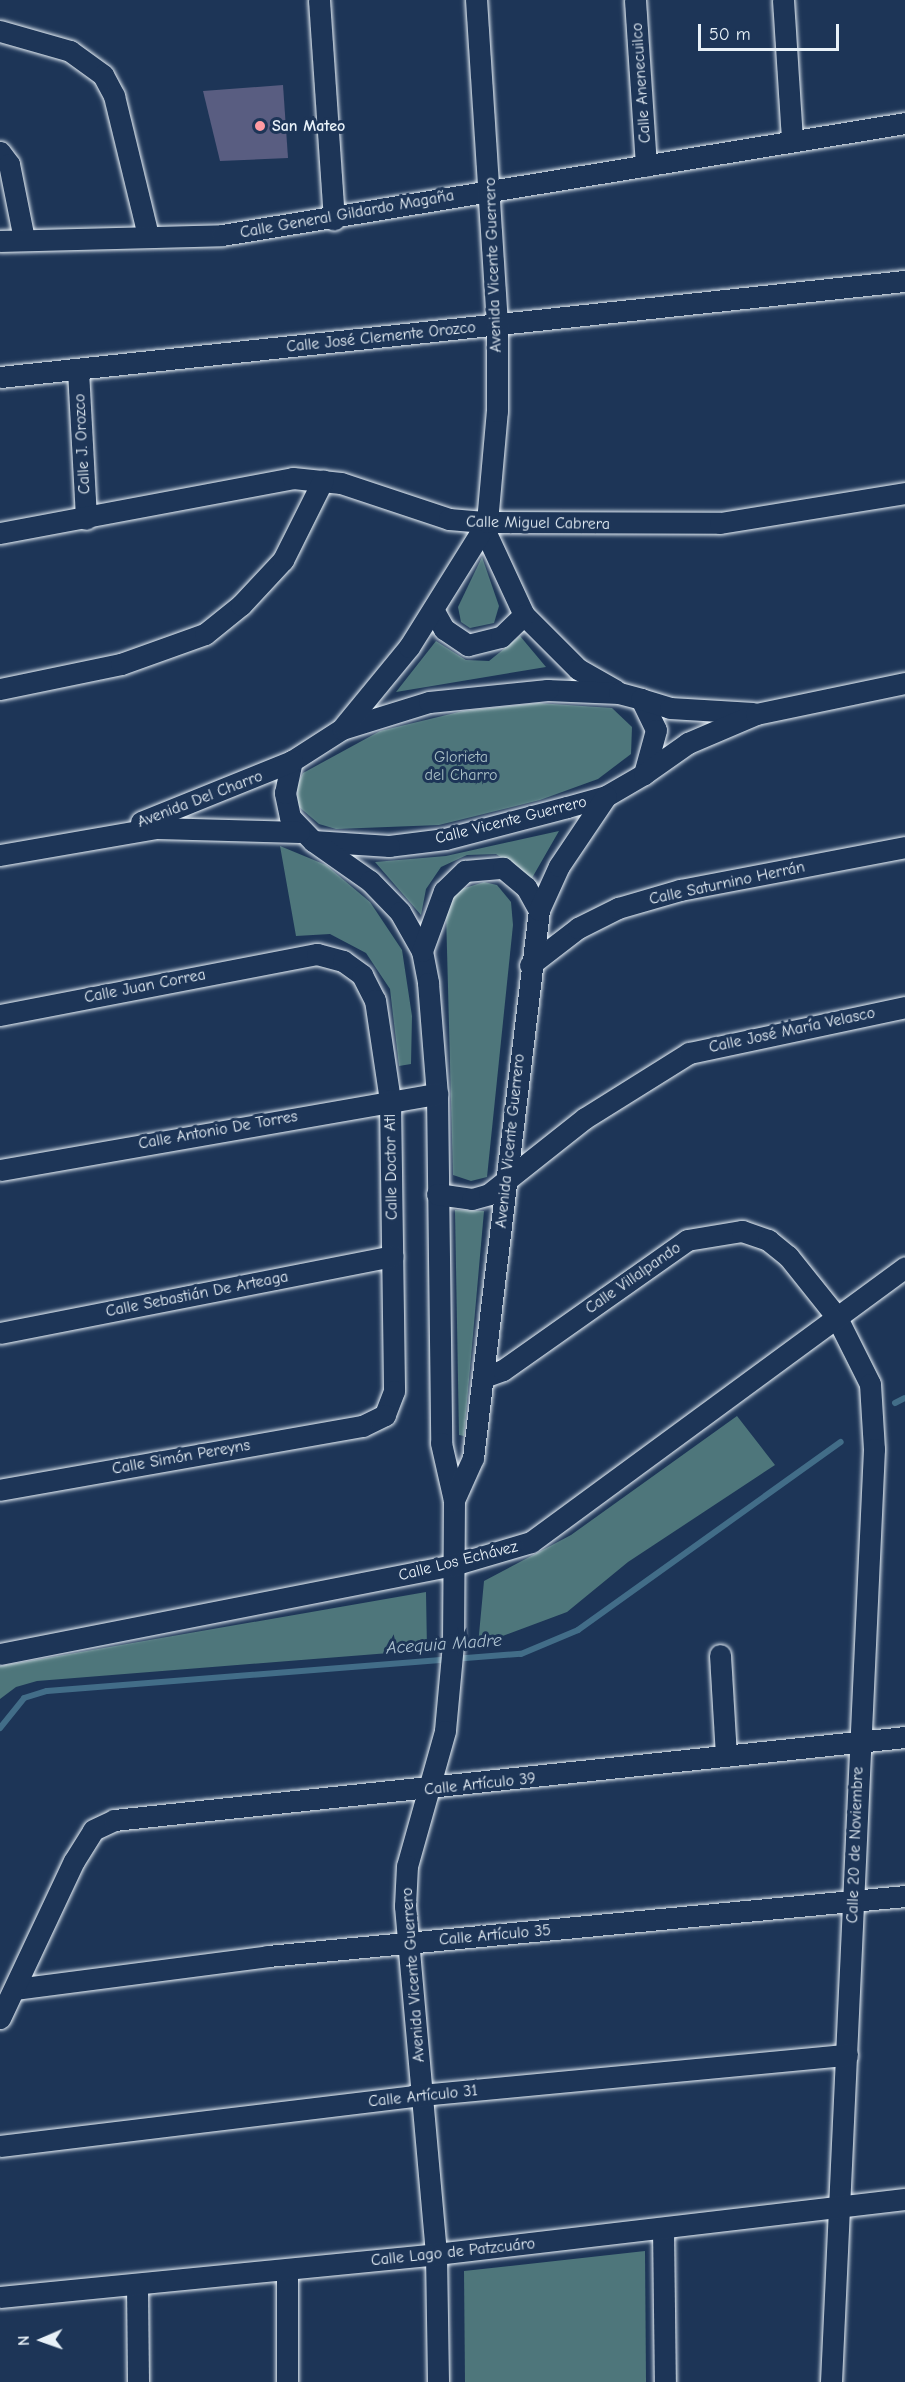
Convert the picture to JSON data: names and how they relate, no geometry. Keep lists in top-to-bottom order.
{
  "streets": {
    "street": [
      "Calle Anenecuilco",
      "Calle General Gildardo Magaña",
      "Avenida Vicente Guerrero",
      "Calle José Clemente Orozco",
      "Calle J. Orozco",
      "Calle Miguel Cabrera",
      "Avenida Del Charro",
      "Calle Vicente Guerrero",
      "Calle Saturnino Herrán",
      "Calle Juan Correa",
      "Calle José María Velasco",
      "Calle Antonio De Torres",
      "Calle Doctor Atl",
      "Calle Villalpando",
      "Calle Sebastián De Arteaga",
      "Calle Simón Pereyns",
      "Calle Los Echávez",
      "Calle Artículo 39",
      "Calle 20 de Noviembre",
      "Calle Artículo 35",
      "Calle Artículo 31",
      "Calle Lago de Patzcuáro"
    ]
  },
  "crossings": [
    ["Calle Anenecuilco", "Calle General Gildardo Magaña"],
    ["Calle General Gildardo Magaña", "Avenida Vicente Guerrero"],
    ["Avenida Vicente Guerrero", "Calle José Clemente Orozco"],
    ["Avenida Vicente Guerrero", "Calle Miguel Cabrera"],
    ["Avenida Vicente Guerrero", "Avenida Del Charro"],
    ["Avenida Vicente Guerrero", "Calle Vicente Guerrero"],
    ["Avenida Vicente Guerrero", "Calle Saturnino Herrán"],
    ["Avenida Vicente Guerrero", "Calle José María Velasco"],
    ["Avenida Vicente Guerrero", "Calle Antonio De Torres"],
    ["Avenida Vicente Guerrero", "Calle Villalpando"],
    ["Avenida Vicente Guerrero", "Calle Los Echávez"],
    ["Avenida Vicente Guerrero", "Calle Artículo 39"],
    ["Avenida Vicente Guerrero", "Calle Artículo 35"],
    ["Avenida Vicente Guerrero", "Calle Artículo 31"],
    ["Avenida Vicente Guerrero", "Calle Lago de Patzcuáro"],
    ["Calle José Clemente Orozco", "Calle J. Orozco"],
    ["Calle J. Orozco", "Calle Miguel Cabrera"],
    ["Avenida Del Charro", "Calle Vicente Guerrero"],
    ["Calle Juan Correa", "Calle Doctor Atl"],
    ["Calle Antonio De Torres", "Calle Doctor Atl"],
    ["Calle Doctor Atl", "Calle Sebastián De Arteaga"],
    ["Calle Doctor Atl", "Calle Simón Pereyns"],
    ["Calle Villalpando", "Calle Los Echávez"],
    ["Calle Villalpando", "Calle 20 de Noviembre"],
    ["Calle Los Echávez", "Calle 20 de Noviembre"],
    ["Calle Artículo 39", "Calle 20 de Noviembre"],
    ["Calle Artículo 39", "Calle Artículo 35"],
    ["Calle 20 de Noviembre", "Calle Artículo 35"],
    ["Calle 20 de Noviembre", "Calle Artículo 31"],
    ["Calle 20 de Noviembre", "Calle Lago de Patzcuáro"]
  ],
  "water": ["Acequia Madre"],
  "parks": ["Glorieta del Charro"],
  "places": ["San Mateo"],
  "scale_bar": "50 m",
  "north": "left"
}
